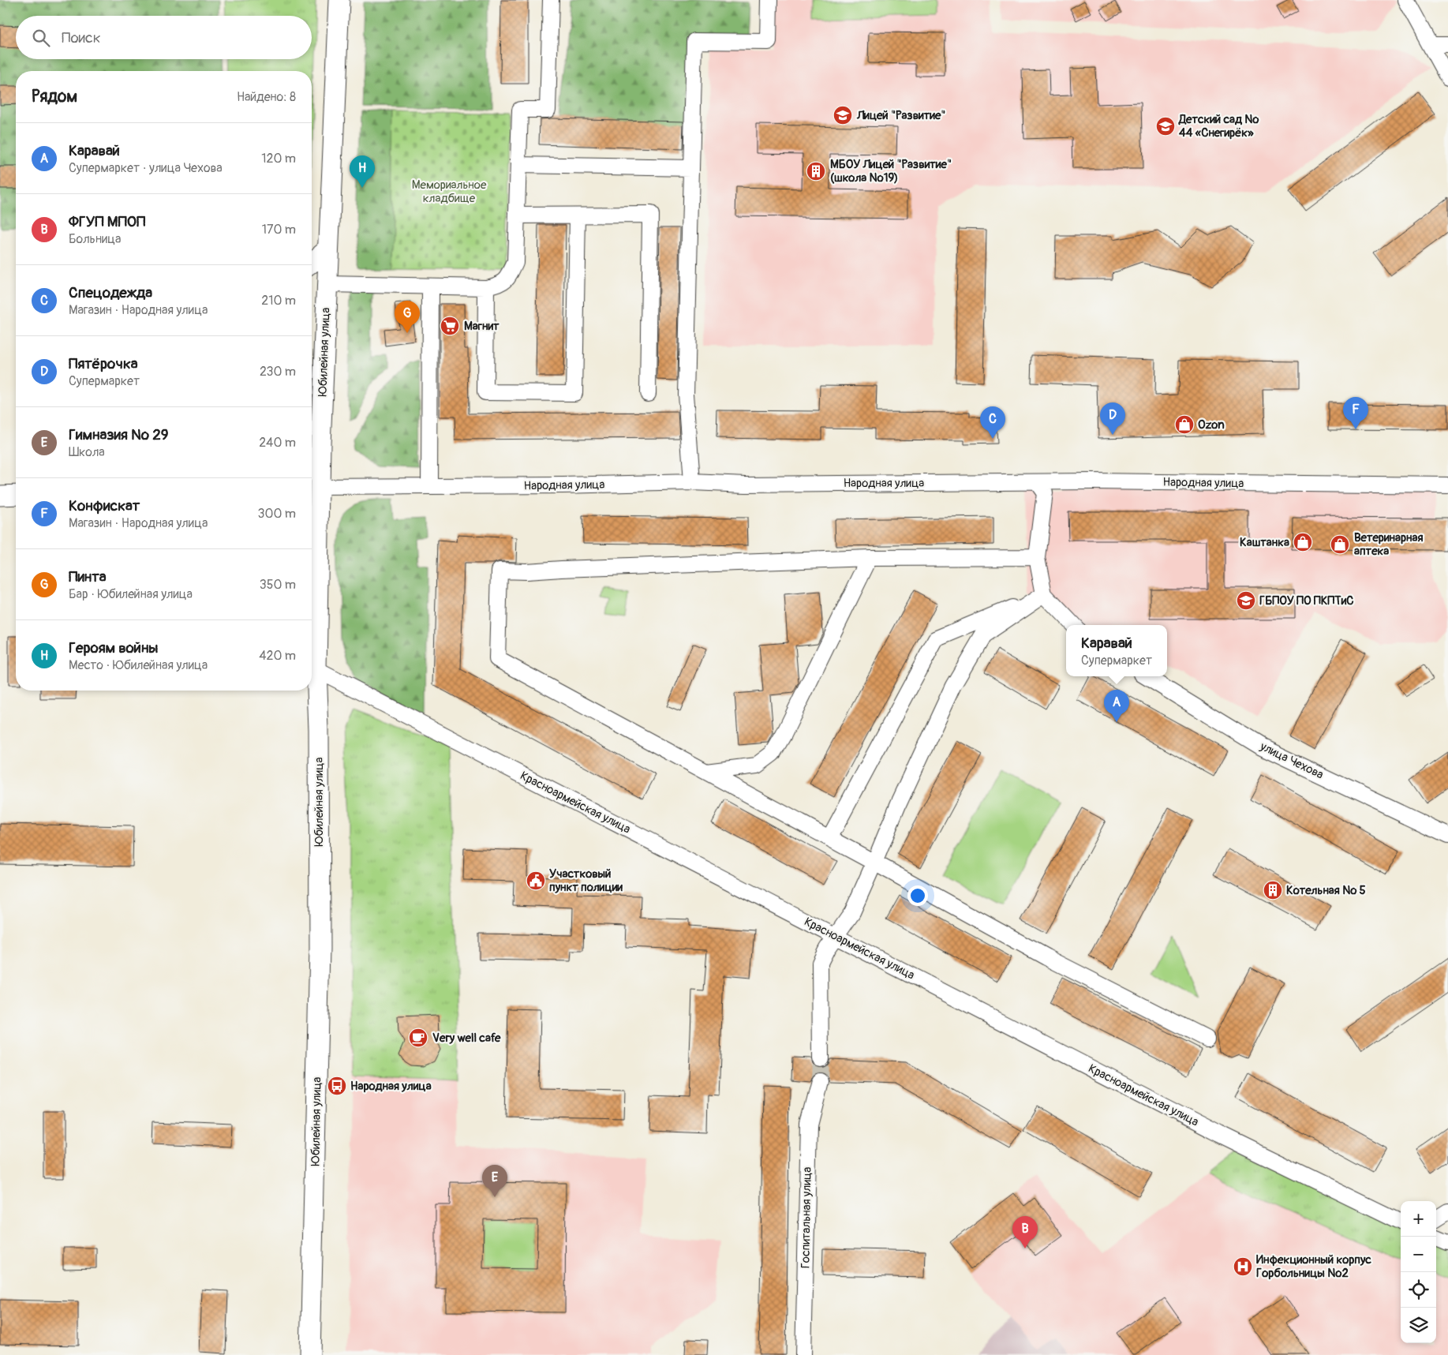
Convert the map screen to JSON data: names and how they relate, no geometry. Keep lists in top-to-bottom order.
{
  "streets": {
    "main road": ["Юбилейная улица"],
    "street": [
      "Народная улица",
      "улица Чехова",
      "Красноармейская улица",
      "Госпитальная улица"
    ]
  },
  "crossings": [
    ["Юбилейная улица", "Народная улица"],
    ["Юбилейная улица", "Красноармейская улица"]
  ],
  "parks": ["Мемориальное кладбище"],
  "places": {
    "school or university": ["Лицей \"Развитие\"", "Детский сад № 44 «Снегирёк»", "ГБПОУ ПО ПКПТиС"],
    "building": ["МБОУ Лицей \"Развитие\" (школа №19)", "Котельная № 5"],
    "supermarket": ["Магнит"],
    "shop": ["Ozon", "Каштанка", "Ветеринарная аптека"],
    "public building": ["Участковый пункт полиции"],
    "cafe": ["Very well cafe"],
    "bus stop": ["Народная улица"],
    "hospital": ["Инфекционный корпус Горбольницы №2"]
  },
  "page": {
    "search": "Поиск",
    "heading": ["Рядом", "Найдено: 8"],
    "list": [
      {
        "mark": "A",
        "name": "Каравай",
        "note": "Супермаркет · улица Чехова",
        "value": "120 m"
      },
      {
        "mark": "B",
        "name": "ФГУП МПОП",
        "note": "Больница",
        "value": "170 m"
      },
      {
        "mark": "C",
        "name": "Спецодежда",
        "note": "Магазин · Народная улица",
        "value": "210 m"
      },
      {
        "mark": "D",
        "name": "Пятёрочка",
        "note": "Супермаркет",
        "value": "230 m"
      },
      {
        "mark": "E",
        "name": "Гимназия № 29",
        "note": "Школа",
        "value": "240 m"
      },
      {
        "mark": "F",
        "name": "Конфискат",
        "note": "Магазин · Народная улица",
        "value": "300 m"
      },
      {
        "mark": "G",
        "name": "Пинта",
        "note": "Бар · Юбилейная улица",
        "value": "350 m"
      },
      {
        "mark": "H",
        "name": "Героям войны",
        "note": "Место · Юбилейная улица",
        "value": "420 m"
      }
    ],
    "pins": [
      "H",
      "G",
      "F",
      "D",
      "C",
      "A",
      "E",
      "B"
    ],
    "popup": ["Каравай", "Супермаркет"],
    "map_buttons": ["+", "−"]
  }
}
